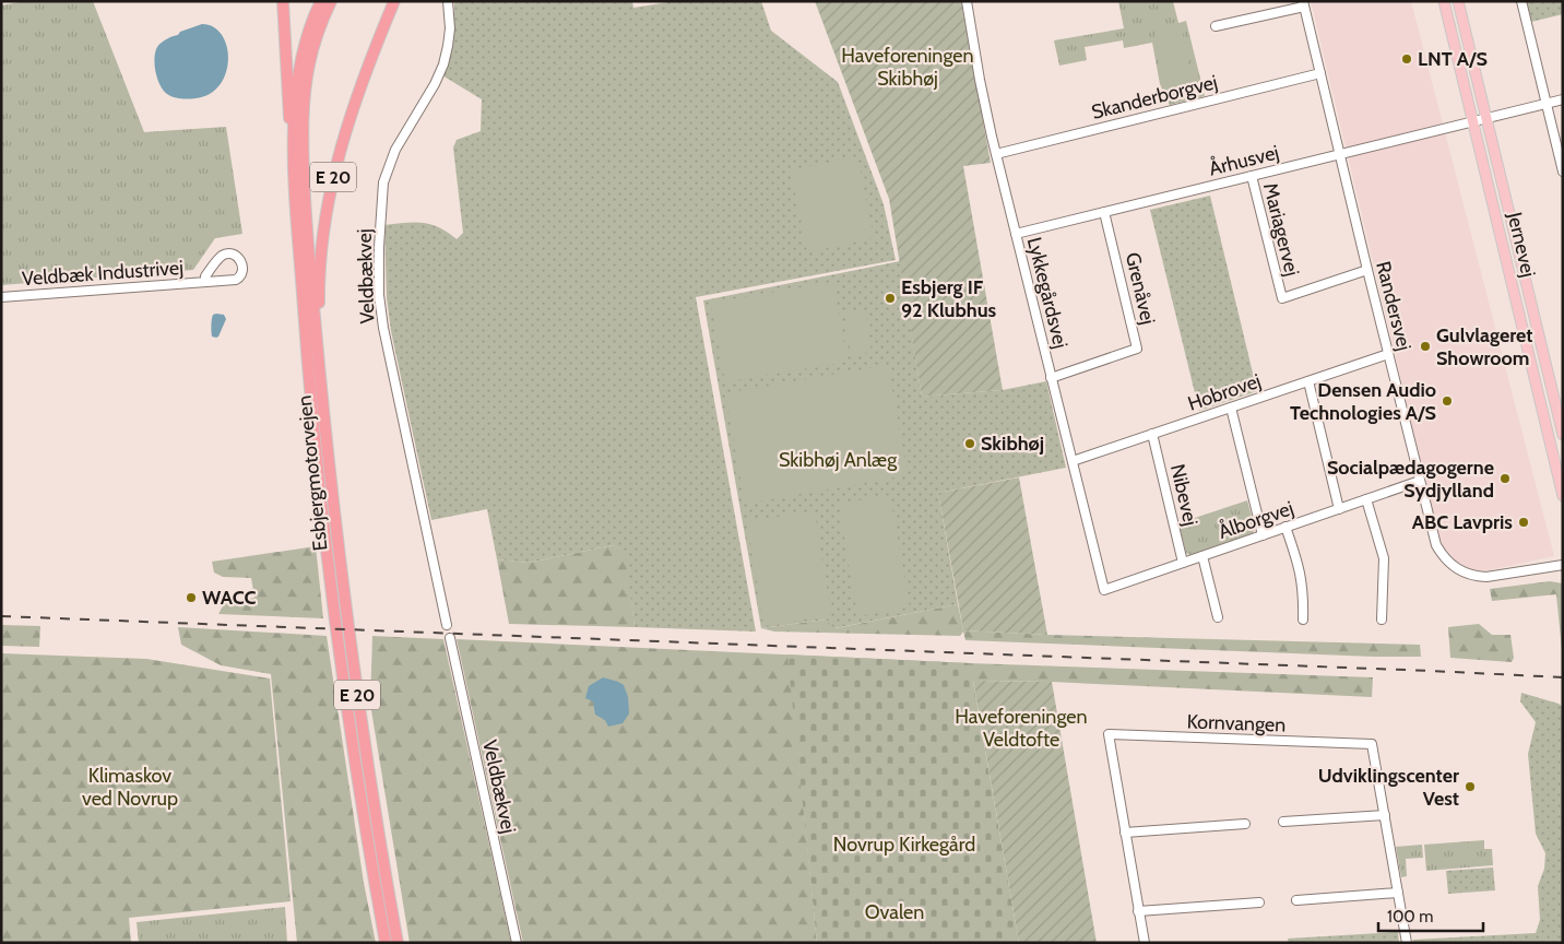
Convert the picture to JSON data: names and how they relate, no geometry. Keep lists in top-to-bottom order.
{
  "streets": {
    "highway": ["E 20", "Esbjergmotorvejen"],
    "main road": ["Jernevej"],
    "street": [
      "Skanderborgvej",
      "Århusvej",
      "Mariagervej",
      "Veldbæk Industrivej",
      "Veldbækvej",
      "Grenåvej",
      "Lykkegårdsvej",
      "Randersvej",
      "Hobrovej",
      "Nibevej",
      "Ålborgvej",
      "Kornvangen"
    ]
  },
  "crossings": [
    ["Skanderborgvej", "Lykkegårdsvej"],
    ["Skanderborgvej", "Randersvej"],
    ["Århusvej", "Mariagervej"],
    ["Århusvej", "Jernevej"],
    ["Århusvej", "Grenåvej"],
    ["Århusvej", "Lykkegårdsvej"],
    ["Århusvej", "Randersvej"],
    ["E 20", "Esbjergmotorvejen"],
    ["Mariagervej", "Randersvej"],
    ["Grenåvej", "Lykkegårdsvej"],
    ["Lykkegårdsvej", "Hobrovej"],
    ["Lykkegårdsvej", "Ålborgvej"],
    ["Randersvej", "Hobrovej"],
    ["Randersvej", "Ålborgvej"],
    ["Hobrovej", "Nibevej"],
    ["Nibevej", "Ålborgvej"]
  ],
  "parks": [
    "Haveforeningen Skibhøj",
    "Skibhøj Anlæg",
    "Haveforeningen Veldtofte",
    "Klimaskov ved Novrup",
    "Novrup Kirkegård",
    "Ovalen"
  ],
  "places": [
    "LNT A/S",
    "Esbjerg IF 92 Klubhus",
    "Gulvlageret Showroom",
    "Densen Audio Technologies A/S",
    "Skibhøj",
    "Socialpædagogerne Sydjylland",
    "ABC Lavpris",
    "WACC",
    "Udviklingscenter Vest"
  ],
  "scale_bar": "100 m"
}
